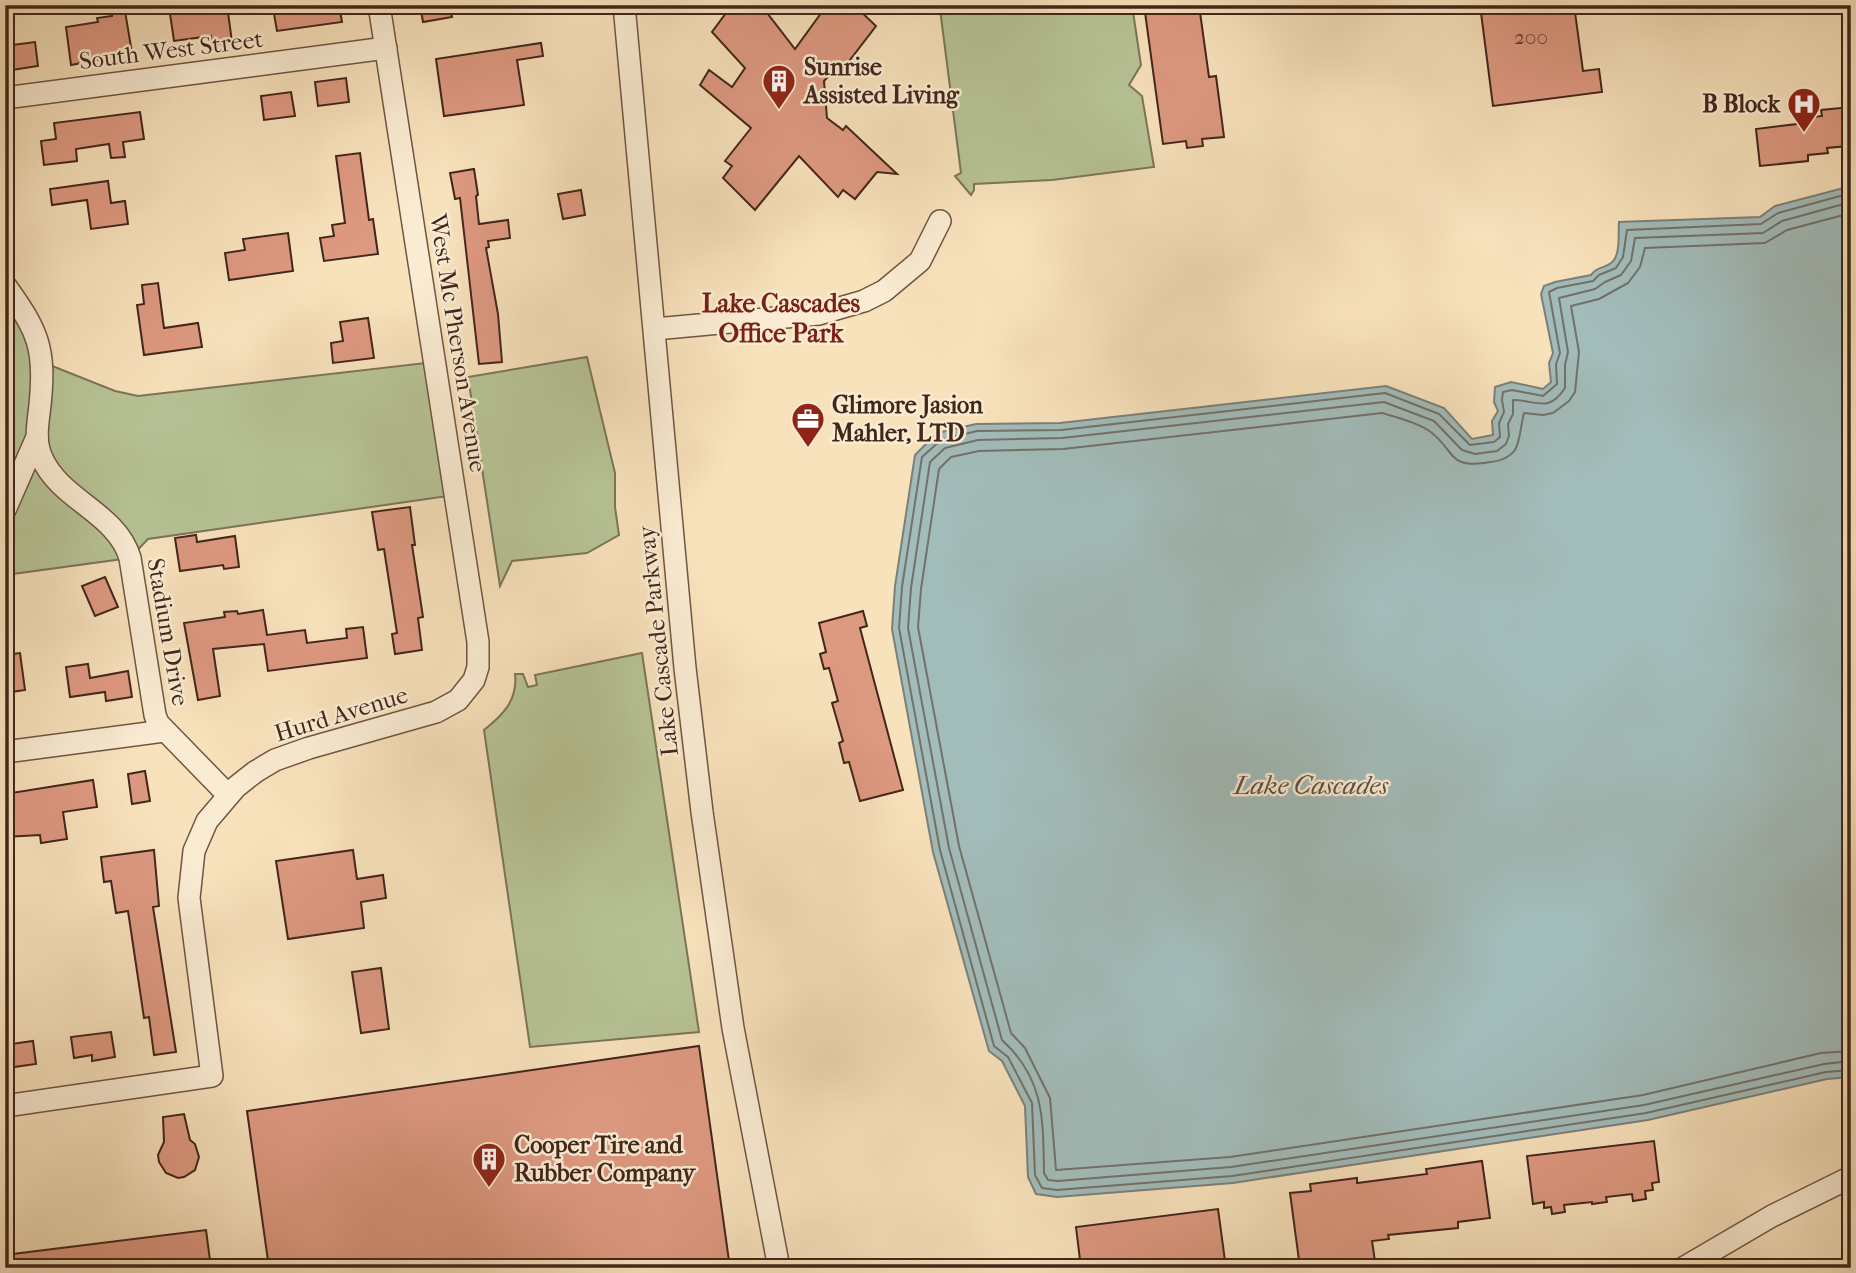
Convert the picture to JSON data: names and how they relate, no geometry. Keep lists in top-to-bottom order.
{
  "streets": {
    "street": [
      "South West Street",
      "West Mc Pherson Avenue",
      "Stadium Drive",
      "Lake Cascade Parkway",
      "Hurd Avenue"
    ]
  },
  "crossings": [
    ["South West Street", "West Mc Pherson Avenue"],
    ["West Mc Pherson Avenue", "Hurd Avenue"],
    ["Stadium Drive", "Hurd Avenue"]
  ],
  "districts": ["Lake Cascades Office Park"],
  "water": ["Lake Cascades"],
  "places": {
    "building": ["Sunrise Assisted Living", "Cooper Tire and Rubber Company"],
    "hospital": ["B Block"],
    "office": ["Glimore Jasion Mahler, LTD"]
  },
  "house_numbers": ["200"]
}
